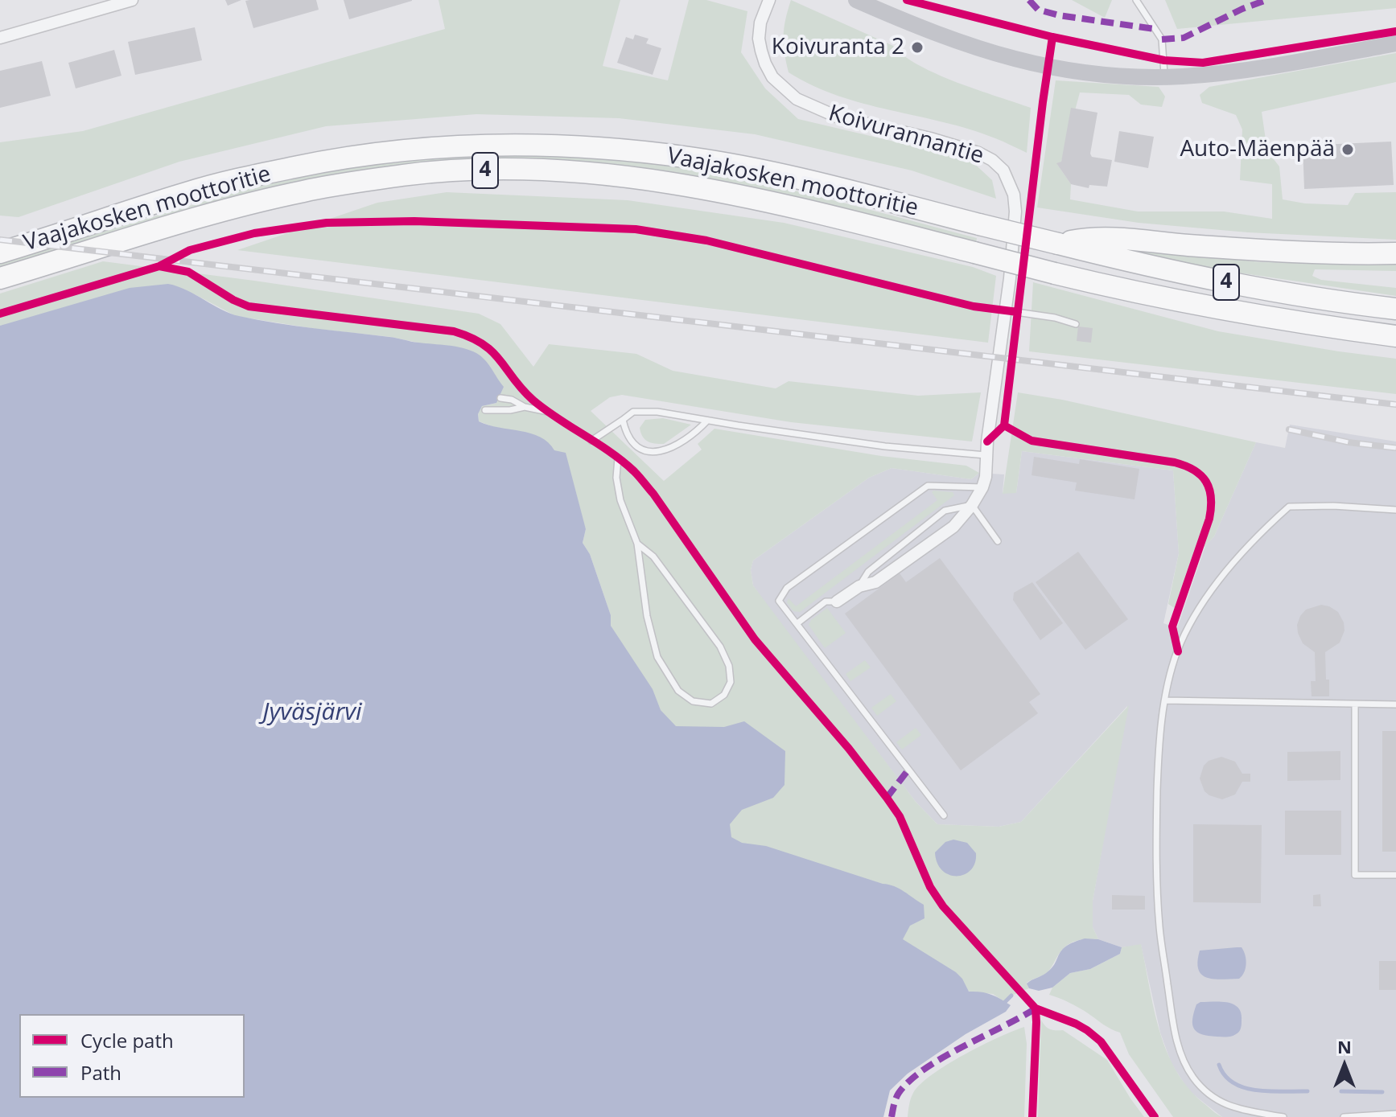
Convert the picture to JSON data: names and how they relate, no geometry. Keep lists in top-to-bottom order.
{
  "streets": {
    "highway": ["4", "Vaajakosken moottoritie"],
    "street": ["Koivurannantie"]
  },
  "water": ["Jyväsjärvi"],
  "places": ["Koivuranta 2", "Auto-Mäenpää"],
  "legend": ["Cycle path", "Path"],
  "north": "top"
}
